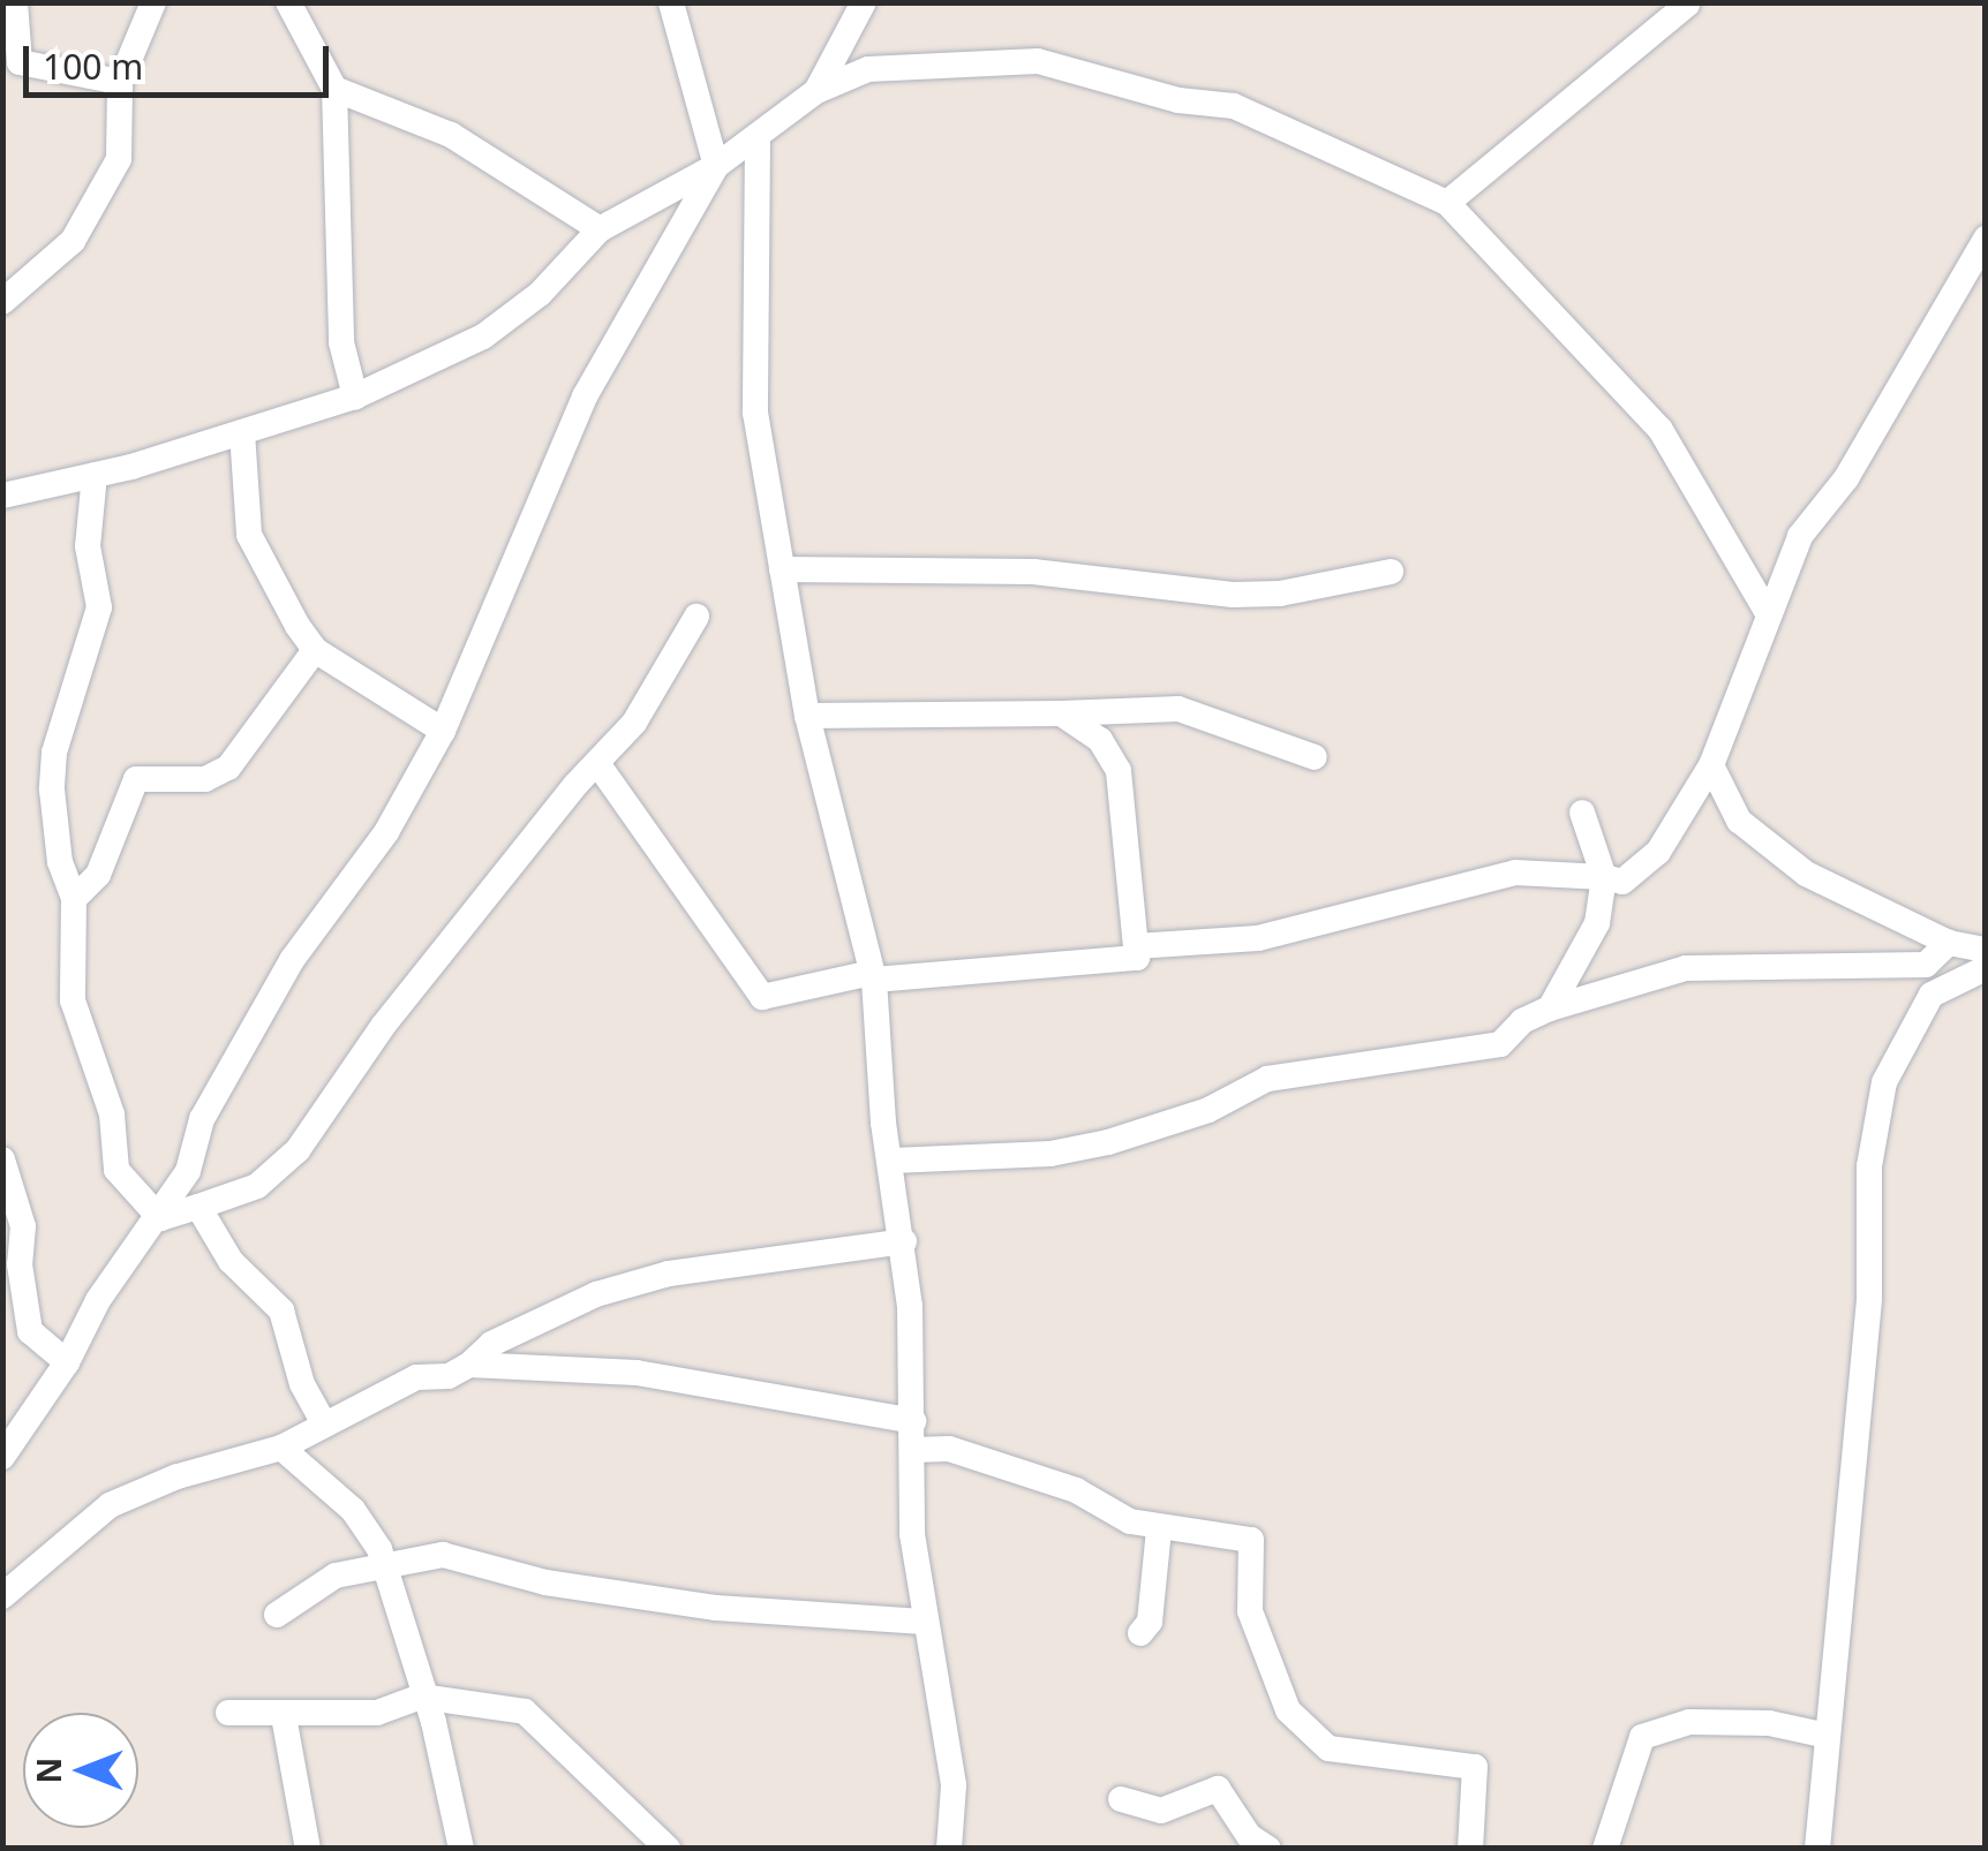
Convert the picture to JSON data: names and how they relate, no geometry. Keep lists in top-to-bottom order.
{
  "scale_bar": "100 m",
  "north": "left"
}
